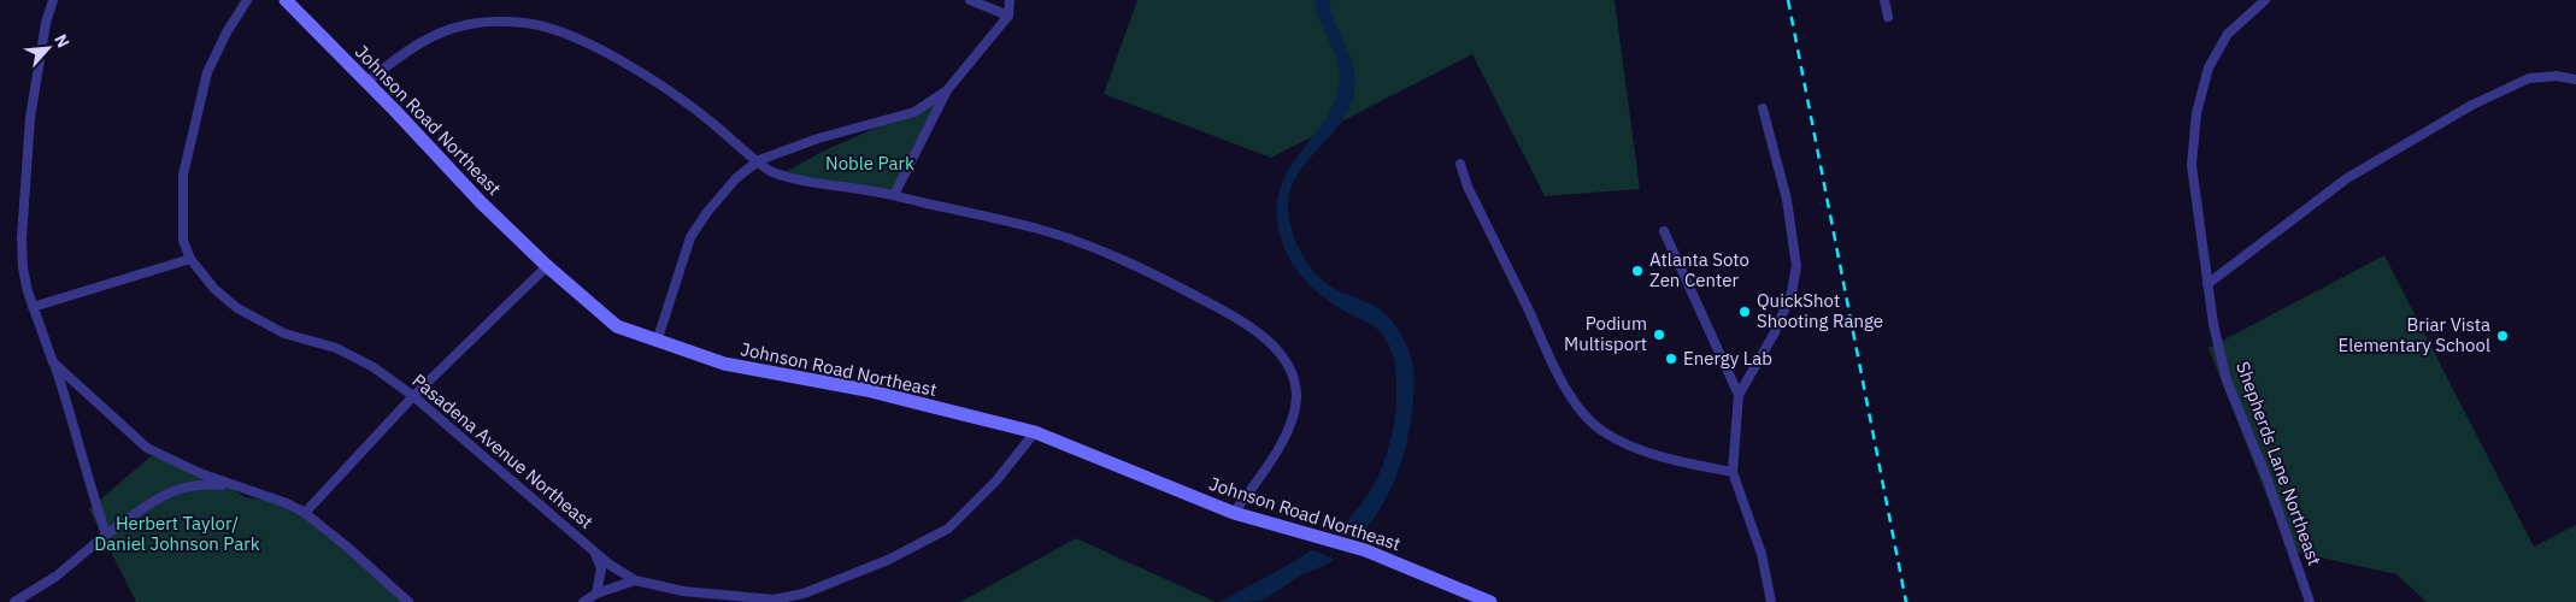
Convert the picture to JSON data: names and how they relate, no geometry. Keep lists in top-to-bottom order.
{
  "streets": {
    "street": ["Johnson Road Northeast", "Pasadena Avenue Northeast", "Shepherds Lane Northeast"]
  },
  "crossings": [
    ["Johnson Road Northeast", "Pasadena Avenue Northeast"]
  ],
  "parks": ["Noble Park", "Herbert Taylor/ Daniel Johnson Park"],
  "places": [
    "Atlanta Soto Zen Center",
    "QuickShot Shooting Range",
    "Podium Multisport",
    "Briar Vista Elementary School",
    "Energy Lab"
  ],
  "north": "top right"
}
